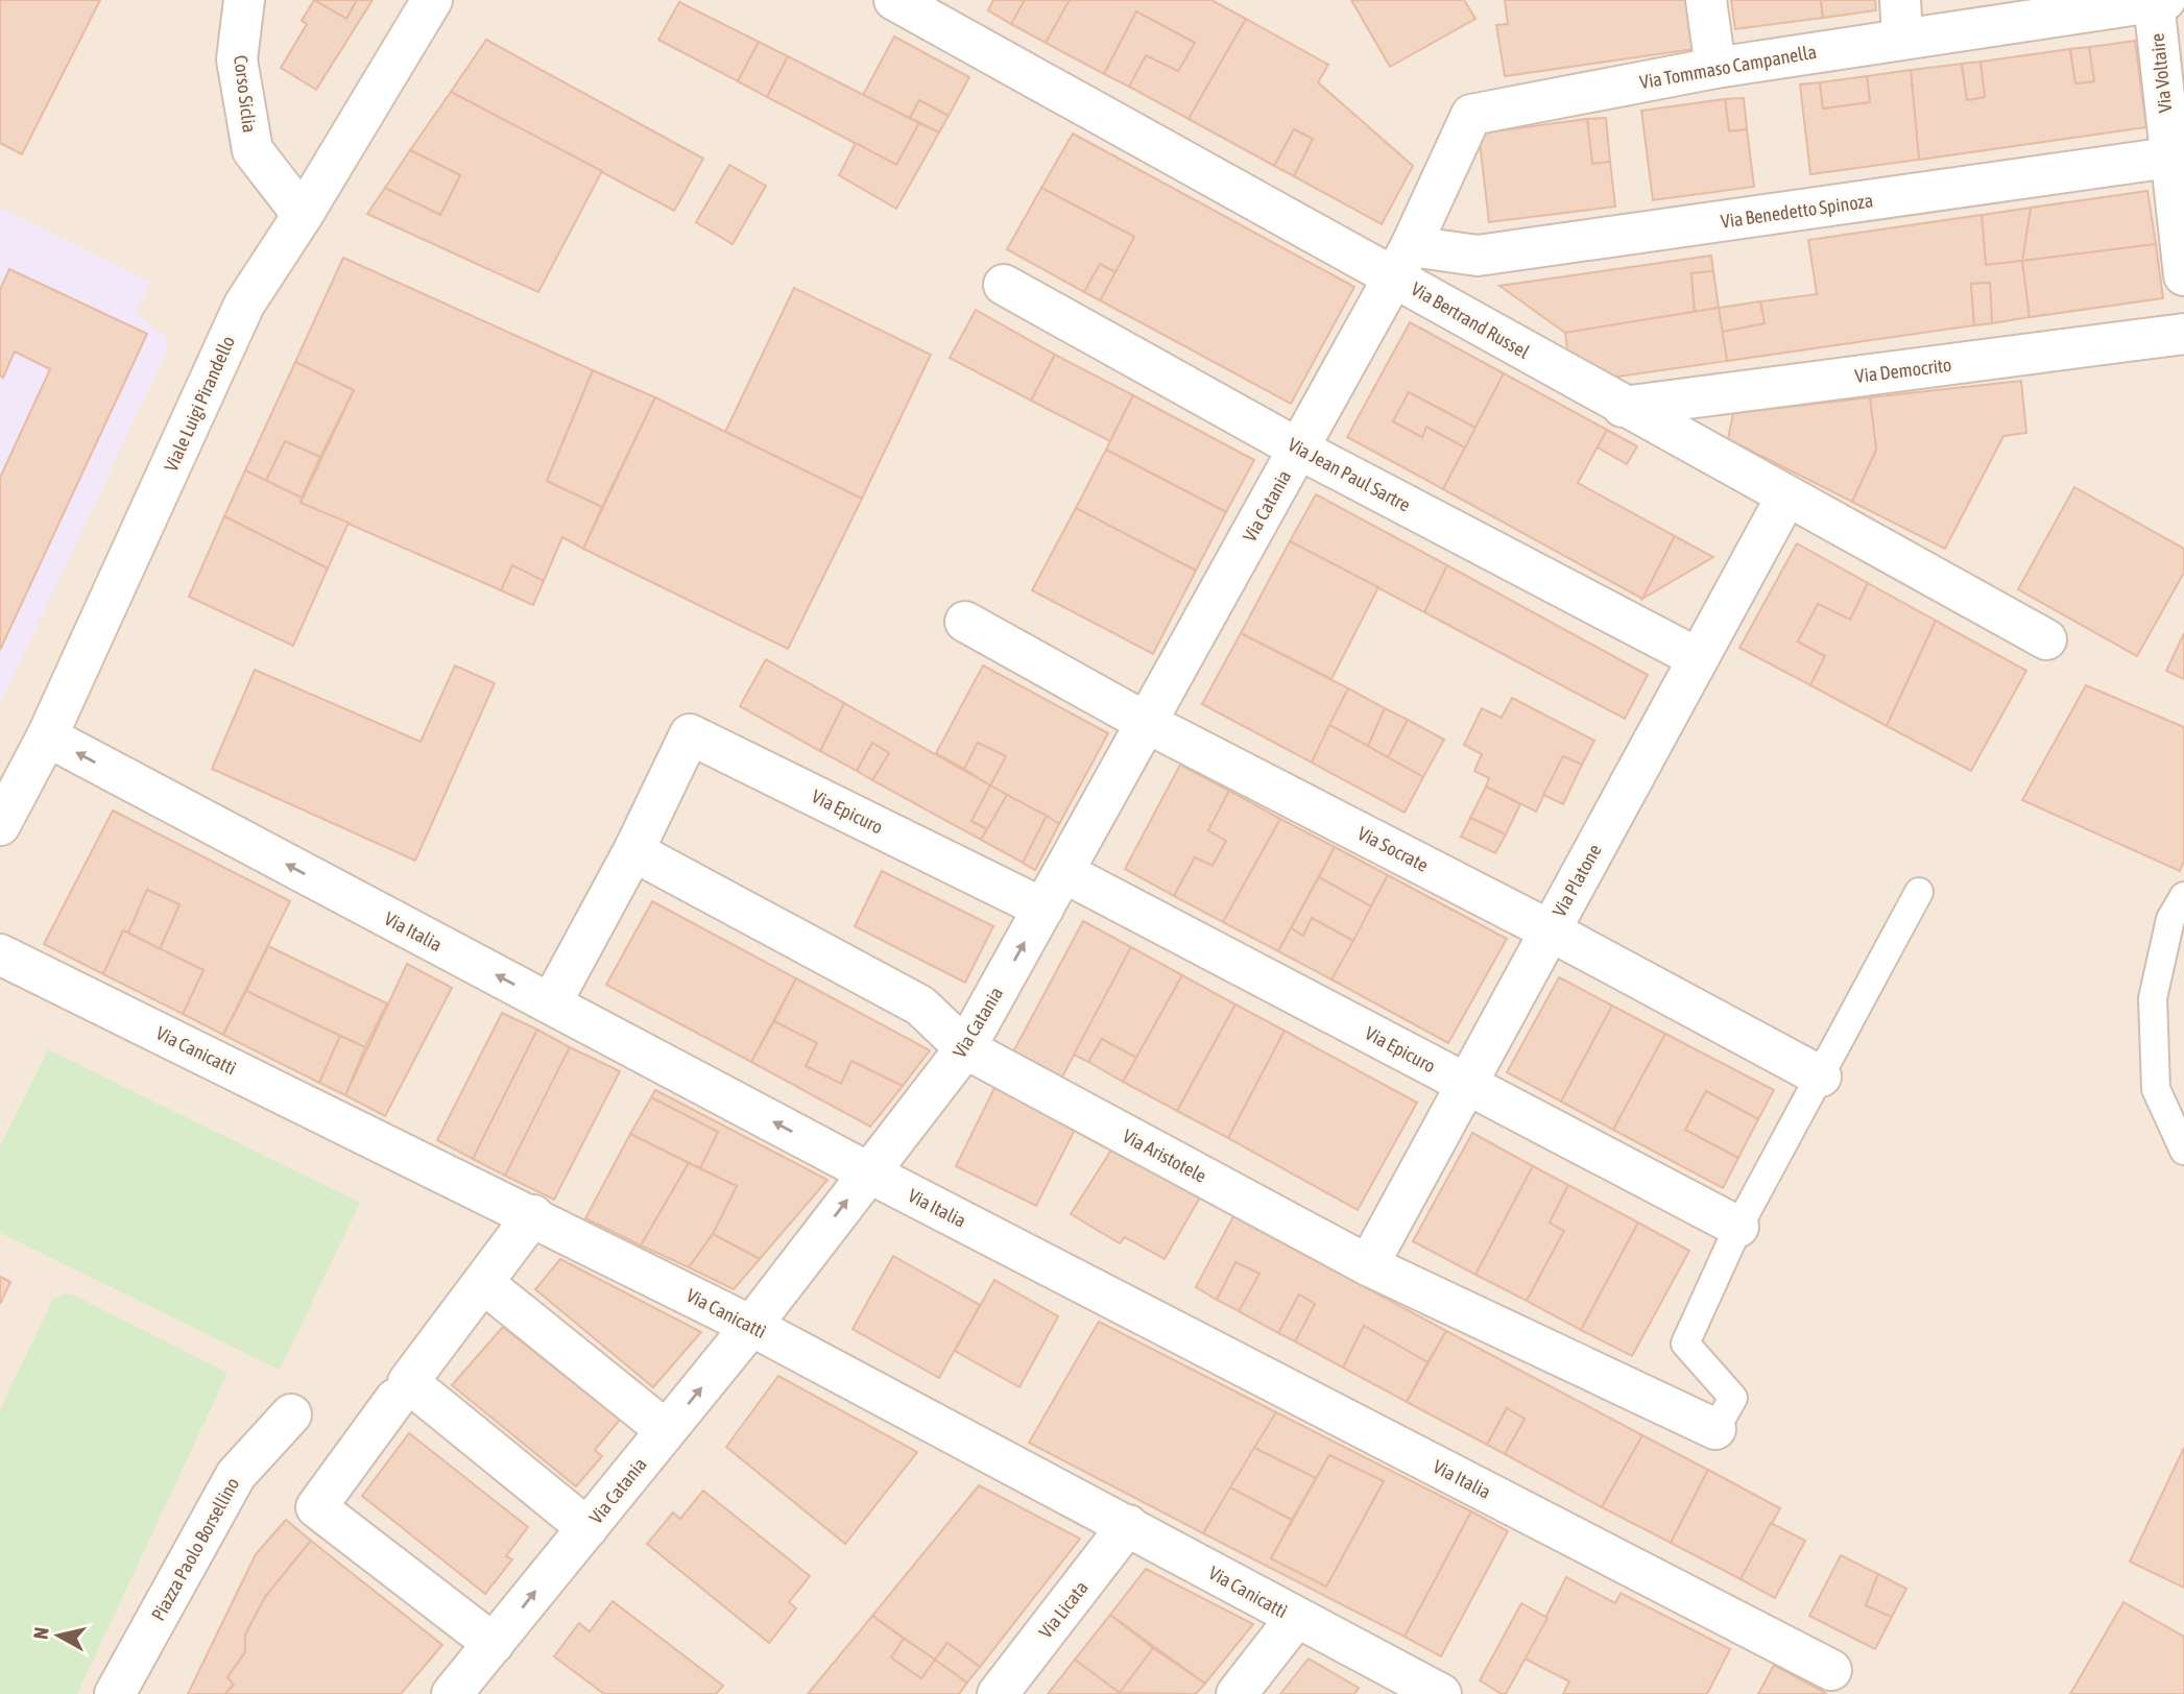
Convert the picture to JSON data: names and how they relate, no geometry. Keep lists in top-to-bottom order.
{
  "streets": {
    "street": [
      "Via Tommaso Campanella",
      "Via Voltaire",
      "Corso Siclia",
      "Via Benedetto Spinoza",
      "Via Bertrand Russel",
      "Via Democrito",
      "Viale Luigi Pirandello",
      "Via Jean Paul Sartre",
      "Via Catania",
      "Via Epicuro",
      "Via Socrate",
      "Via Platone",
      "Via Italia",
      "Via Canicattì",
      "Via Aristotele",
      "Piazza Paolo Borsellino",
      "Via Licata"
    ]
  },
  "crossings": [
    ["Via Tommaso Campanella", "Via Voltaire"],
    ["Via Tommaso Campanella", "Via Benedetto Spinoza"],
    ["Via Tommaso Campanella", "Via Bertrand Russel"],
    ["Via Tommaso Campanella", "Via Catania"],
    ["Via Voltaire", "Via Benedetto Spinoza"],
    ["Corso Siclia", "Viale Luigi Pirandello"],
    ["Via Benedetto Spinoza", "Via Bertrand Russel"],
    ["Via Benedetto Spinoza", "Via Catania"],
    ["Via Bertrand Russel", "Via Democrito"],
    ["Via Bertrand Russel", "Via Catania"],
    ["Via Bertrand Russel", "Via Platone"],
    ["Viale Luigi Pirandello", "Via Italia"],
    ["Via Jean Paul Sartre", "Via Catania"],
    ["Via Jean Paul Sartre", "Via Platone"],
    ["Via Catania", "Via Epicuro"],
    ["Via Catania", "Via Socrate"],
    ["Via Catania", "Via Italia"],
    ["Via Catania", "Via Canicattì"],
    ["Via Catania", "Via Aristotele"],
    ["Via Epicuro", "Via Platone"],
    ["Via Epicuro", "Via Aristotele"],
    ["Via Socrate", "Via Platone"],
    ["Via Platone", "Via Aristotele"],
    ["Via Canicattì", "Via Licata"]
  ],
  "one_way": ["Via Catania", "Via Italia"],
  "north": "left"
}
